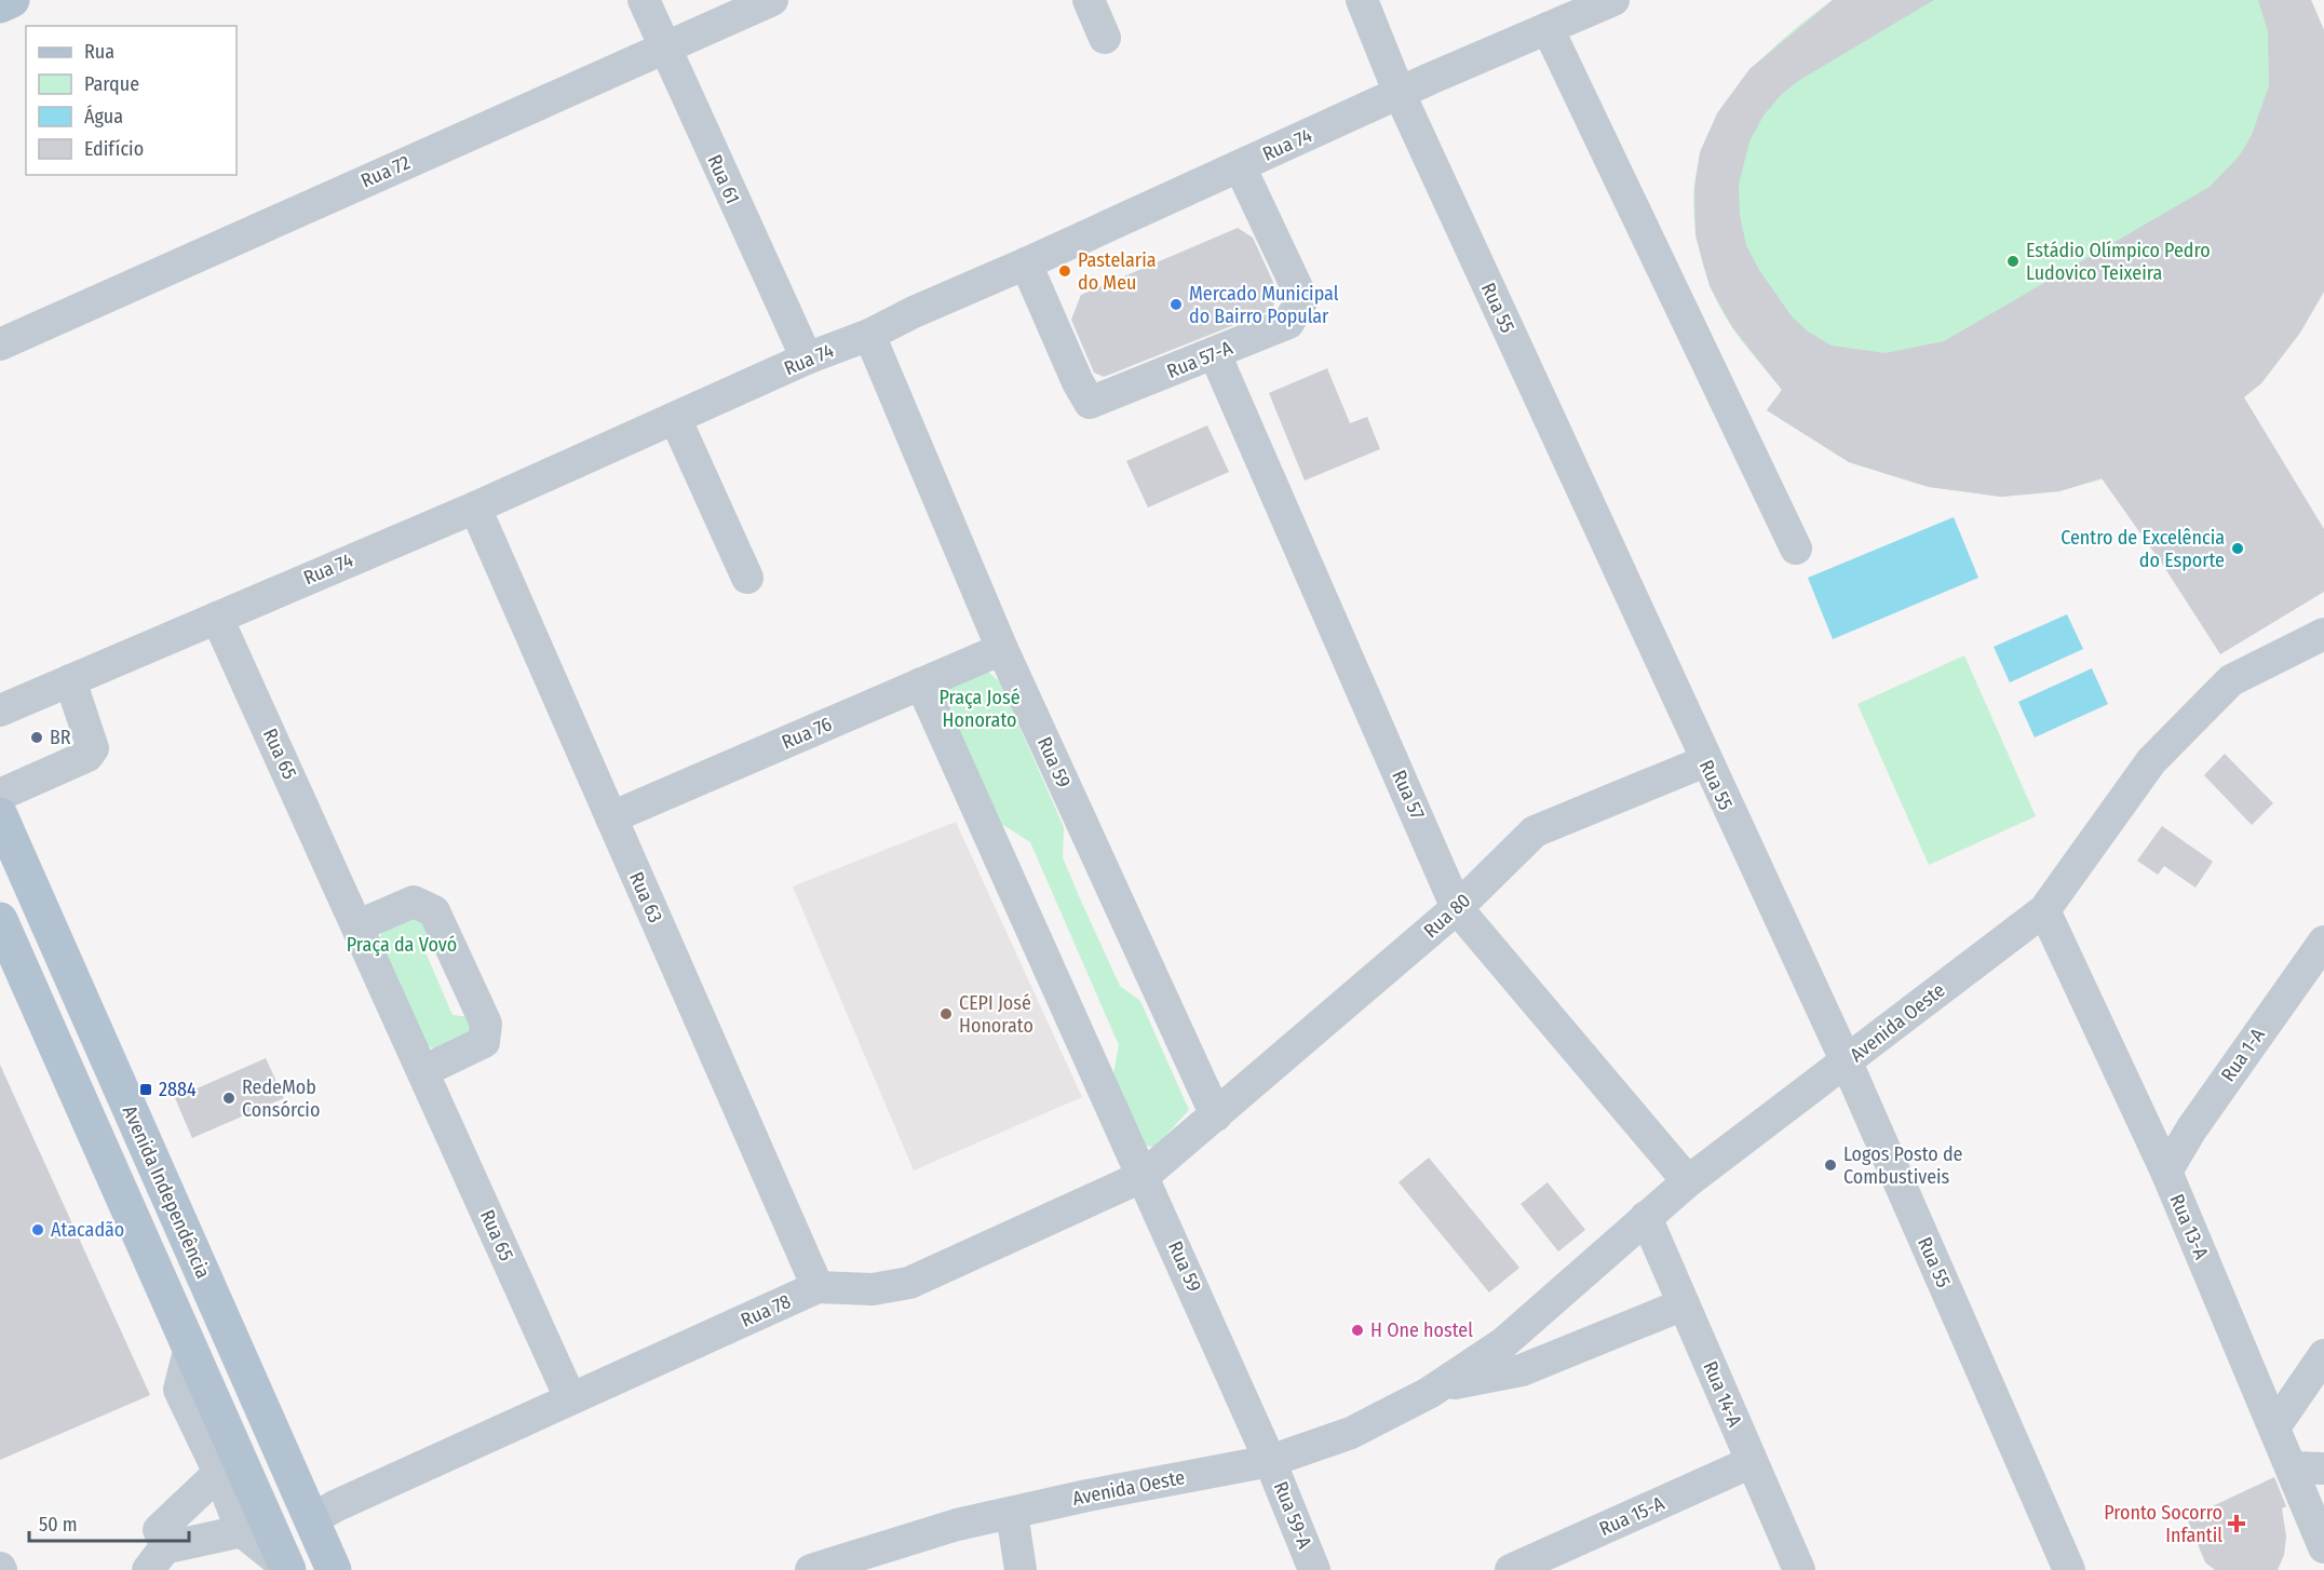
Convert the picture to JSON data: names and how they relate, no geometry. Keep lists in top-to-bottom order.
{
  "streets": {
    "main road": ["Avenida Independência"],
    "street": [
      "Rua 74",
      "Rua 72",
      "Rua 61",
      "Rua 55",
      "Rua 57-A",
      "Rua 76",
      "Rua 65",
      "Rua 59",
      "Rua 57",
      "Rua 63",
      "Rua 80",
      "Avenida Oeste",
      "Rua 1-A",
      "Rua 13-A",
      "Rua 78",
      "Rua 14-A",
      "Rua 59-A",
      "Rua 15-A"
    ]
  },
  "crossings": [
    ["Rua 74", "Rua 61"],
    ["Rua 74", "Rua 55"],
    ["Rua 74", "Rua 57-A"],
    ["Rua 74", "Rua 65"],
    ["Rua 74", "Rua 59"],
    ["Rua 74", "Rua 63"],
    ["Rua 72", "Rua 61"],
    ["Rua 55", "Rua 80"],
    ["Rua 55", "Avenida Oeste"],
    ["Rua 57-A", "Rua 57"],
    ["Rua 76", "Rua 59"],
    ["Rua 76", "Rua 63"],
    ["Rua 65", "Rua 78"],
    ["Rua 59", "Rua 80"],
    ["Rua 59", "Avenida Oeste"],
    ["Rua 59", "Rua 78"],
    ["Rua 59", "Rua 59-A"],
    ["Rua 57", "Rua 80"],
    ["Rua 57", "Avenida Oeste"],
    ["Rua 63", "Rua 78"],
    ["Rua 80", "Rua 78"],
    ["Avenida Oeste", "Rua 13-A"],
    ["Avenida Oeste", "Rua 14-A"],
    ["Avenida Oeste", "Rua 59-A"],
    ["Rua 1-A", "Rua 13-A"],
    ["Avenida Independência", "Rua 78"],
    ["Rua 14-A", "Rua 15-A"]
  ],
  "parks": ["Praça José Honorato", "Praça da Vovó"],
  "places": {
    "other": [
      "Estádio Olímpico Pedro Ludovico Teixeira",
      "Pastelaria do Meu",
      "Mercado Municipal do Bairro Popular",
      "Centro de Excelência do Esporte",
      "BR",
      "CEPI José Honorato",
      "RedeMob Consórcio",
      "Logos Posto de Combustiveis",
      "Atacadão",
      "H One hostel"
    ],
    "transit": ["2884"],
    "health": ["Pronto Socorro Infantil"]
  },
  "legend": [
    "Rua",
    "Parque",
    "Água",
    "Edifício"
  ],
  "scale_bar": "50 m"
}
